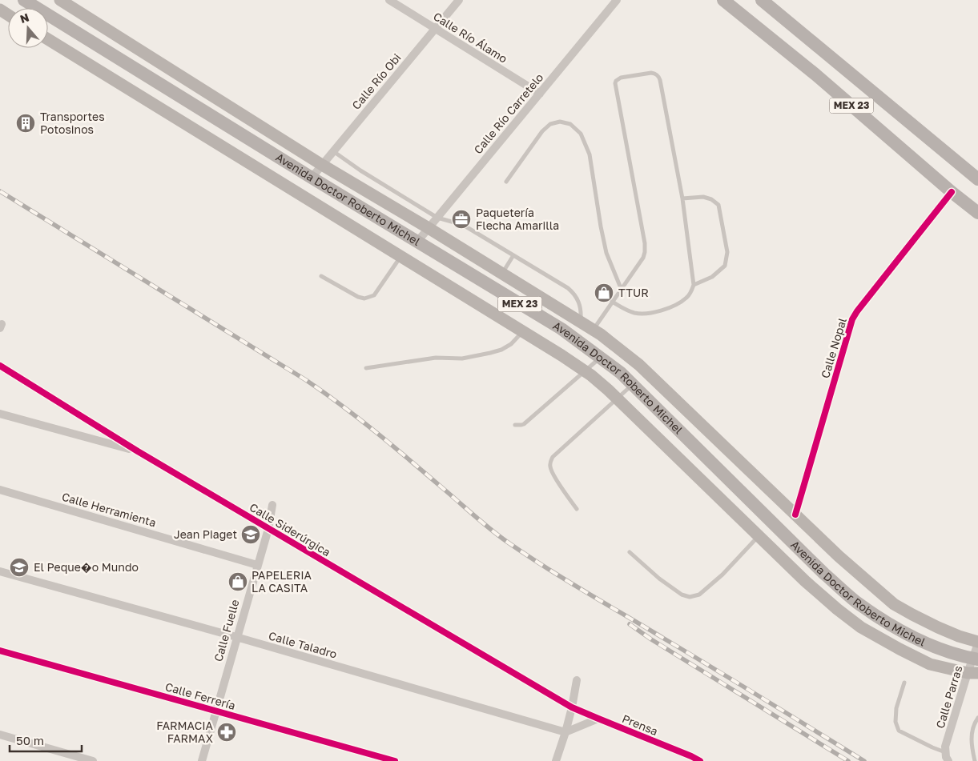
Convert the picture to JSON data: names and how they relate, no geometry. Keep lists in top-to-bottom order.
{
  "streets": {
    "main road": ["MEX 23", "Avenida Doctor Roberto Michel"],
    "street": [
      "Calle Río Álamo",
      "Calle Río Obi",
      "Calle Río Carretelo",
      "Calle Nopal",
      "Calle Herramienta",
      "Calle Siderúrgica",
      "Calle Fuelle",
      "Calle Taladro",
      "Calle Ferrería",
      "Calle Parras",
      "Prensa"
    ]
  },
  "crossings": [
    ["Calle Río Álamo", "Calle Río Obi"],
    ["Calle Río Álamo", "Calle Río Carretelo"],
    ["Calle Río Obi", "Avenida Doctor Roberto Michel"],
    ["MEX 23", "Calle Nopal"],
    ["Calle Río Carretelo", "Avenida Doctor Roberto Michel"],
    ["Avenida Doctor Roberto Michel", "Calle Nopal"],
    ["Avenida Doctor Roberto Michel", "Calle Parras"],
    ["Calle Herramienta", "Calle Fuelle"],
    ["Calle Siderúrgica", "Calle Fuelle"],
    ["Calle Siderúrgica", "Prensa"],
    ["Calle Fuelle", "Calle Taladro"],
    ["Calle Fuelle", "Calle Ferrería"]
  ],
  "places": {
    "building": ["Transportes Potosinos"],
    "office": ["Paquetería Flecha Amarilla"],
    "shop": ["TTUR", "PAPELERIA LA CASITA"],
    "school or university": ["Jean Piaget", "El Peque�o Mundo"],
    "pharmacy": ["FARMACIA FARMAX"]
  },
  "scale_bar": "50 m",
  "north": "top"
}
